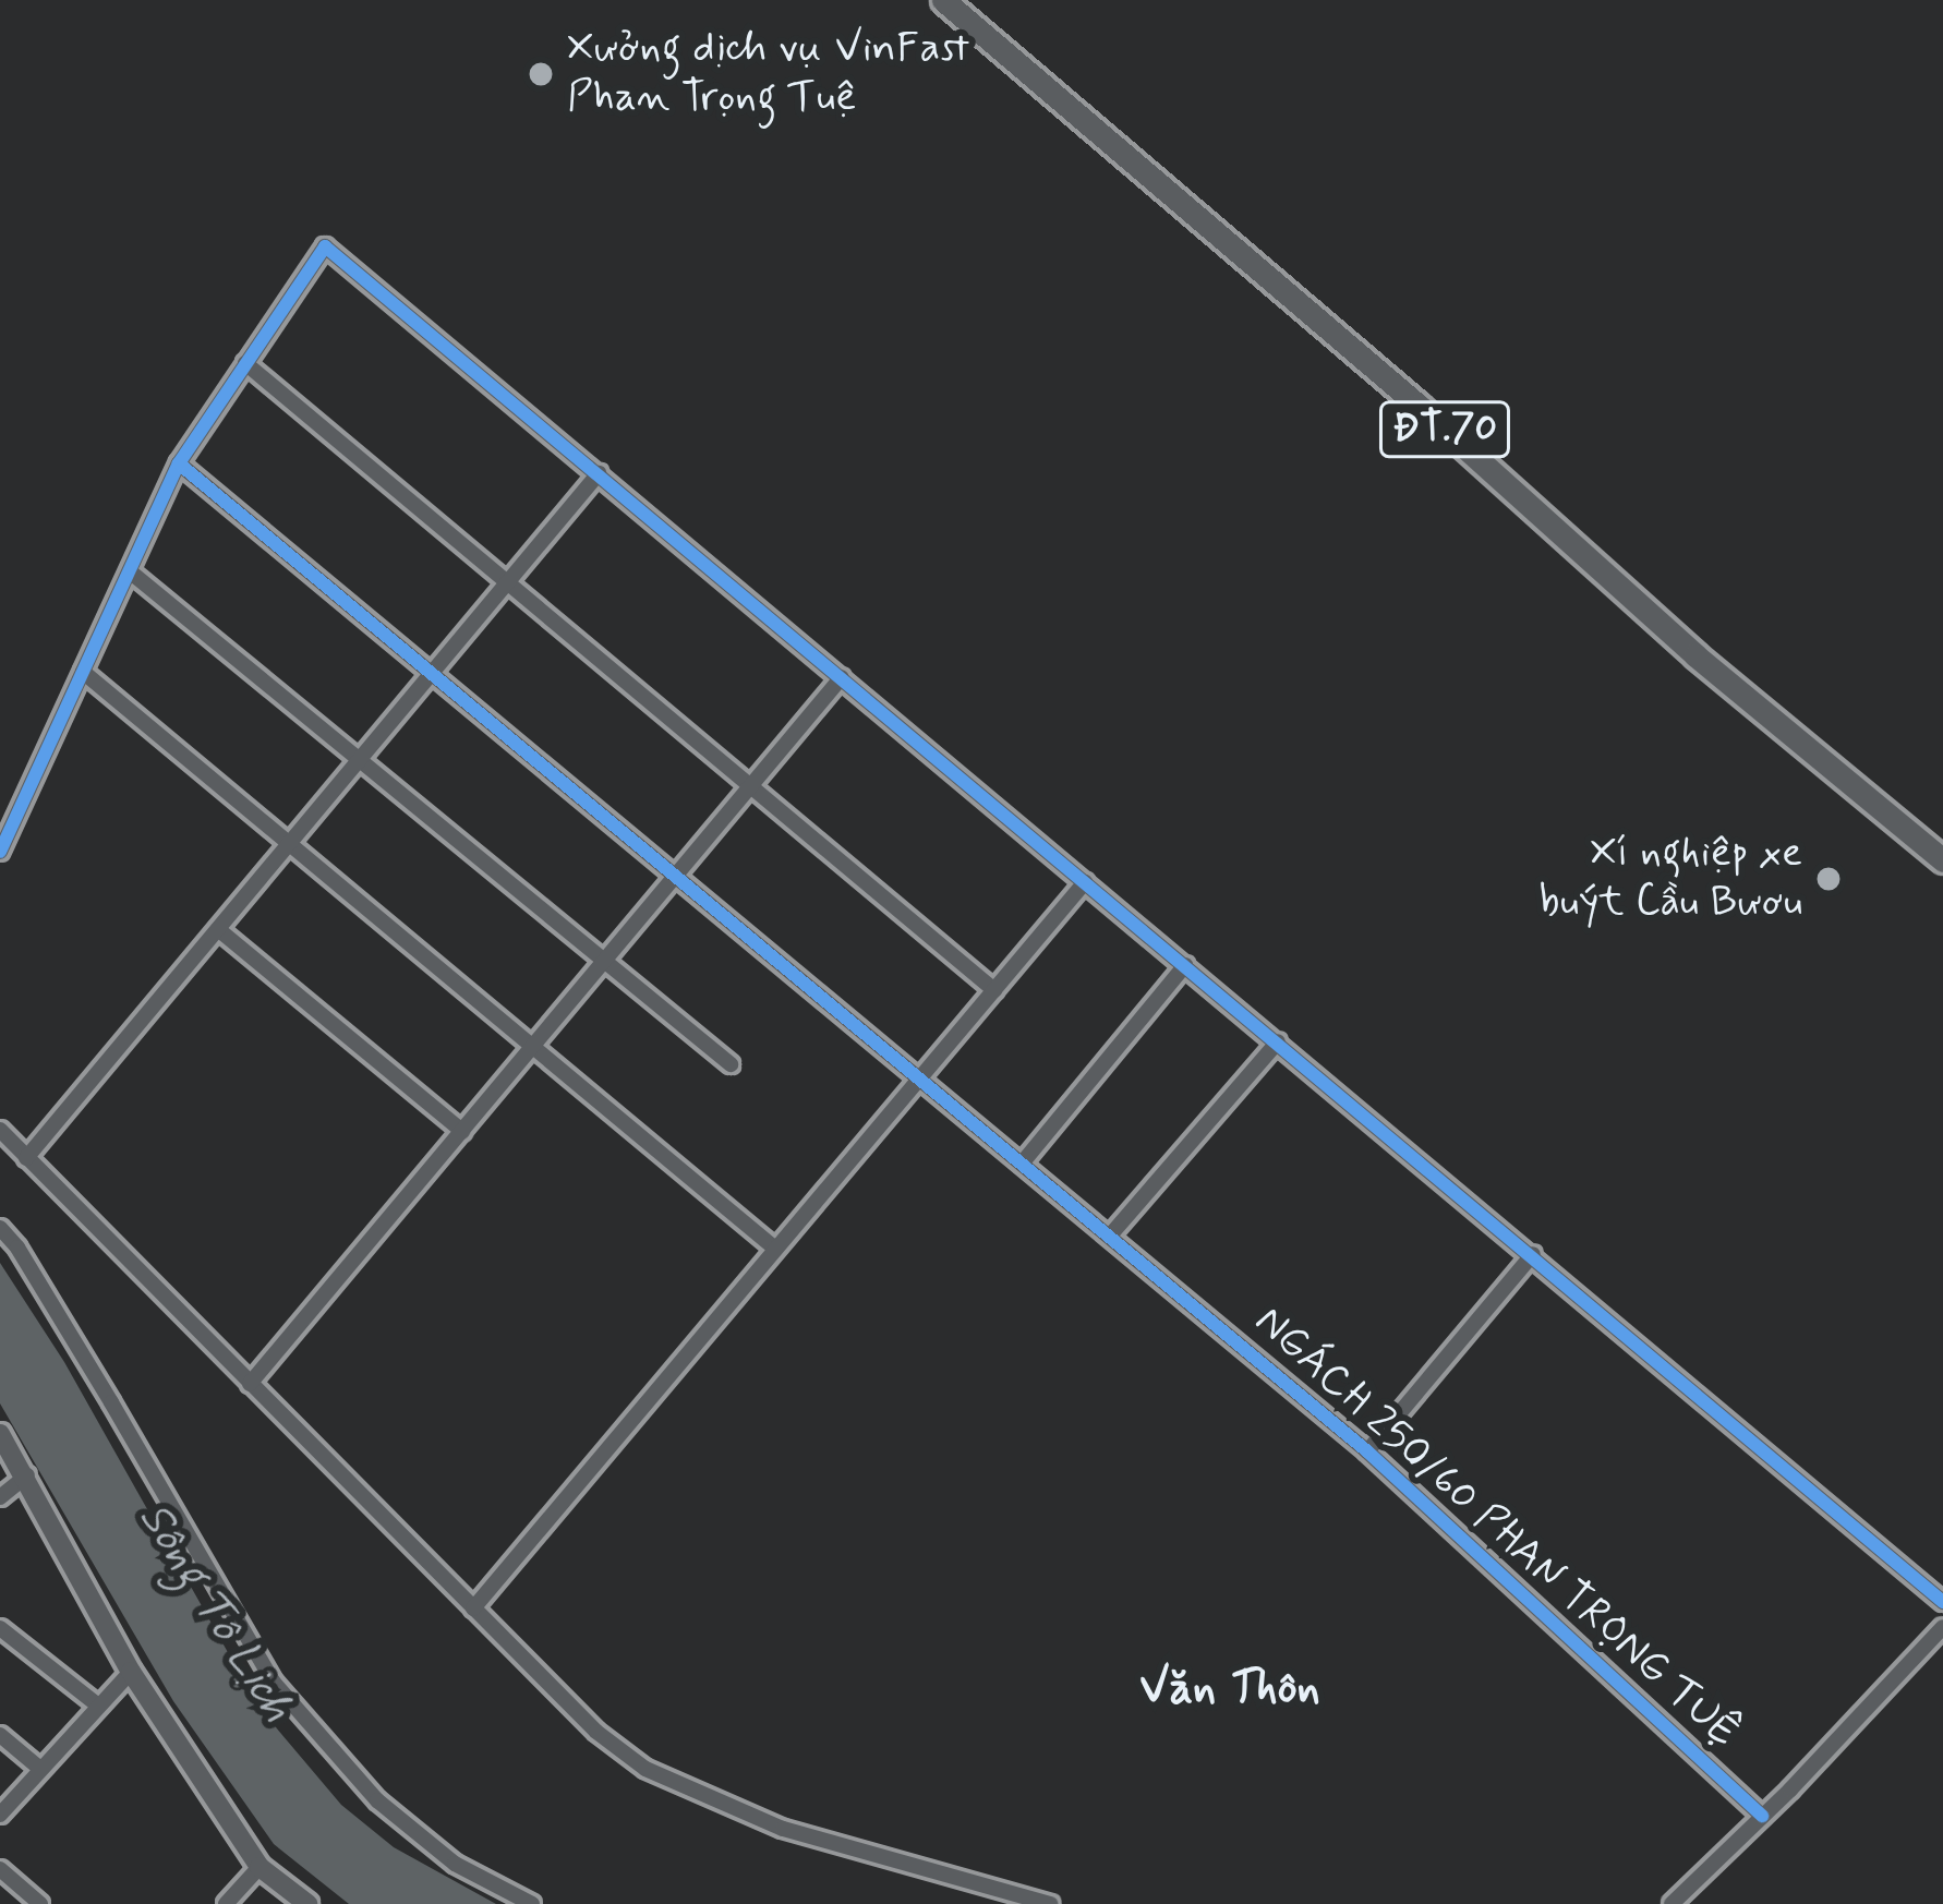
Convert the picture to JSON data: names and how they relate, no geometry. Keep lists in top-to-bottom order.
{
  "streets": {
    "main road": ["ĐT.70"],
    "street": ["NGÁCH 250/60 PHAN TRỌNG TUỆ"]
  },
  "districts": ["Văn Thôn"],
  "water": ["Sông Tô Lịch"],
  "places": ["Xưởng dịch vụ VinFast Phan Trọng Tuệ", "Xí nghiệp xe buýt Cầu Bươu"]
}
